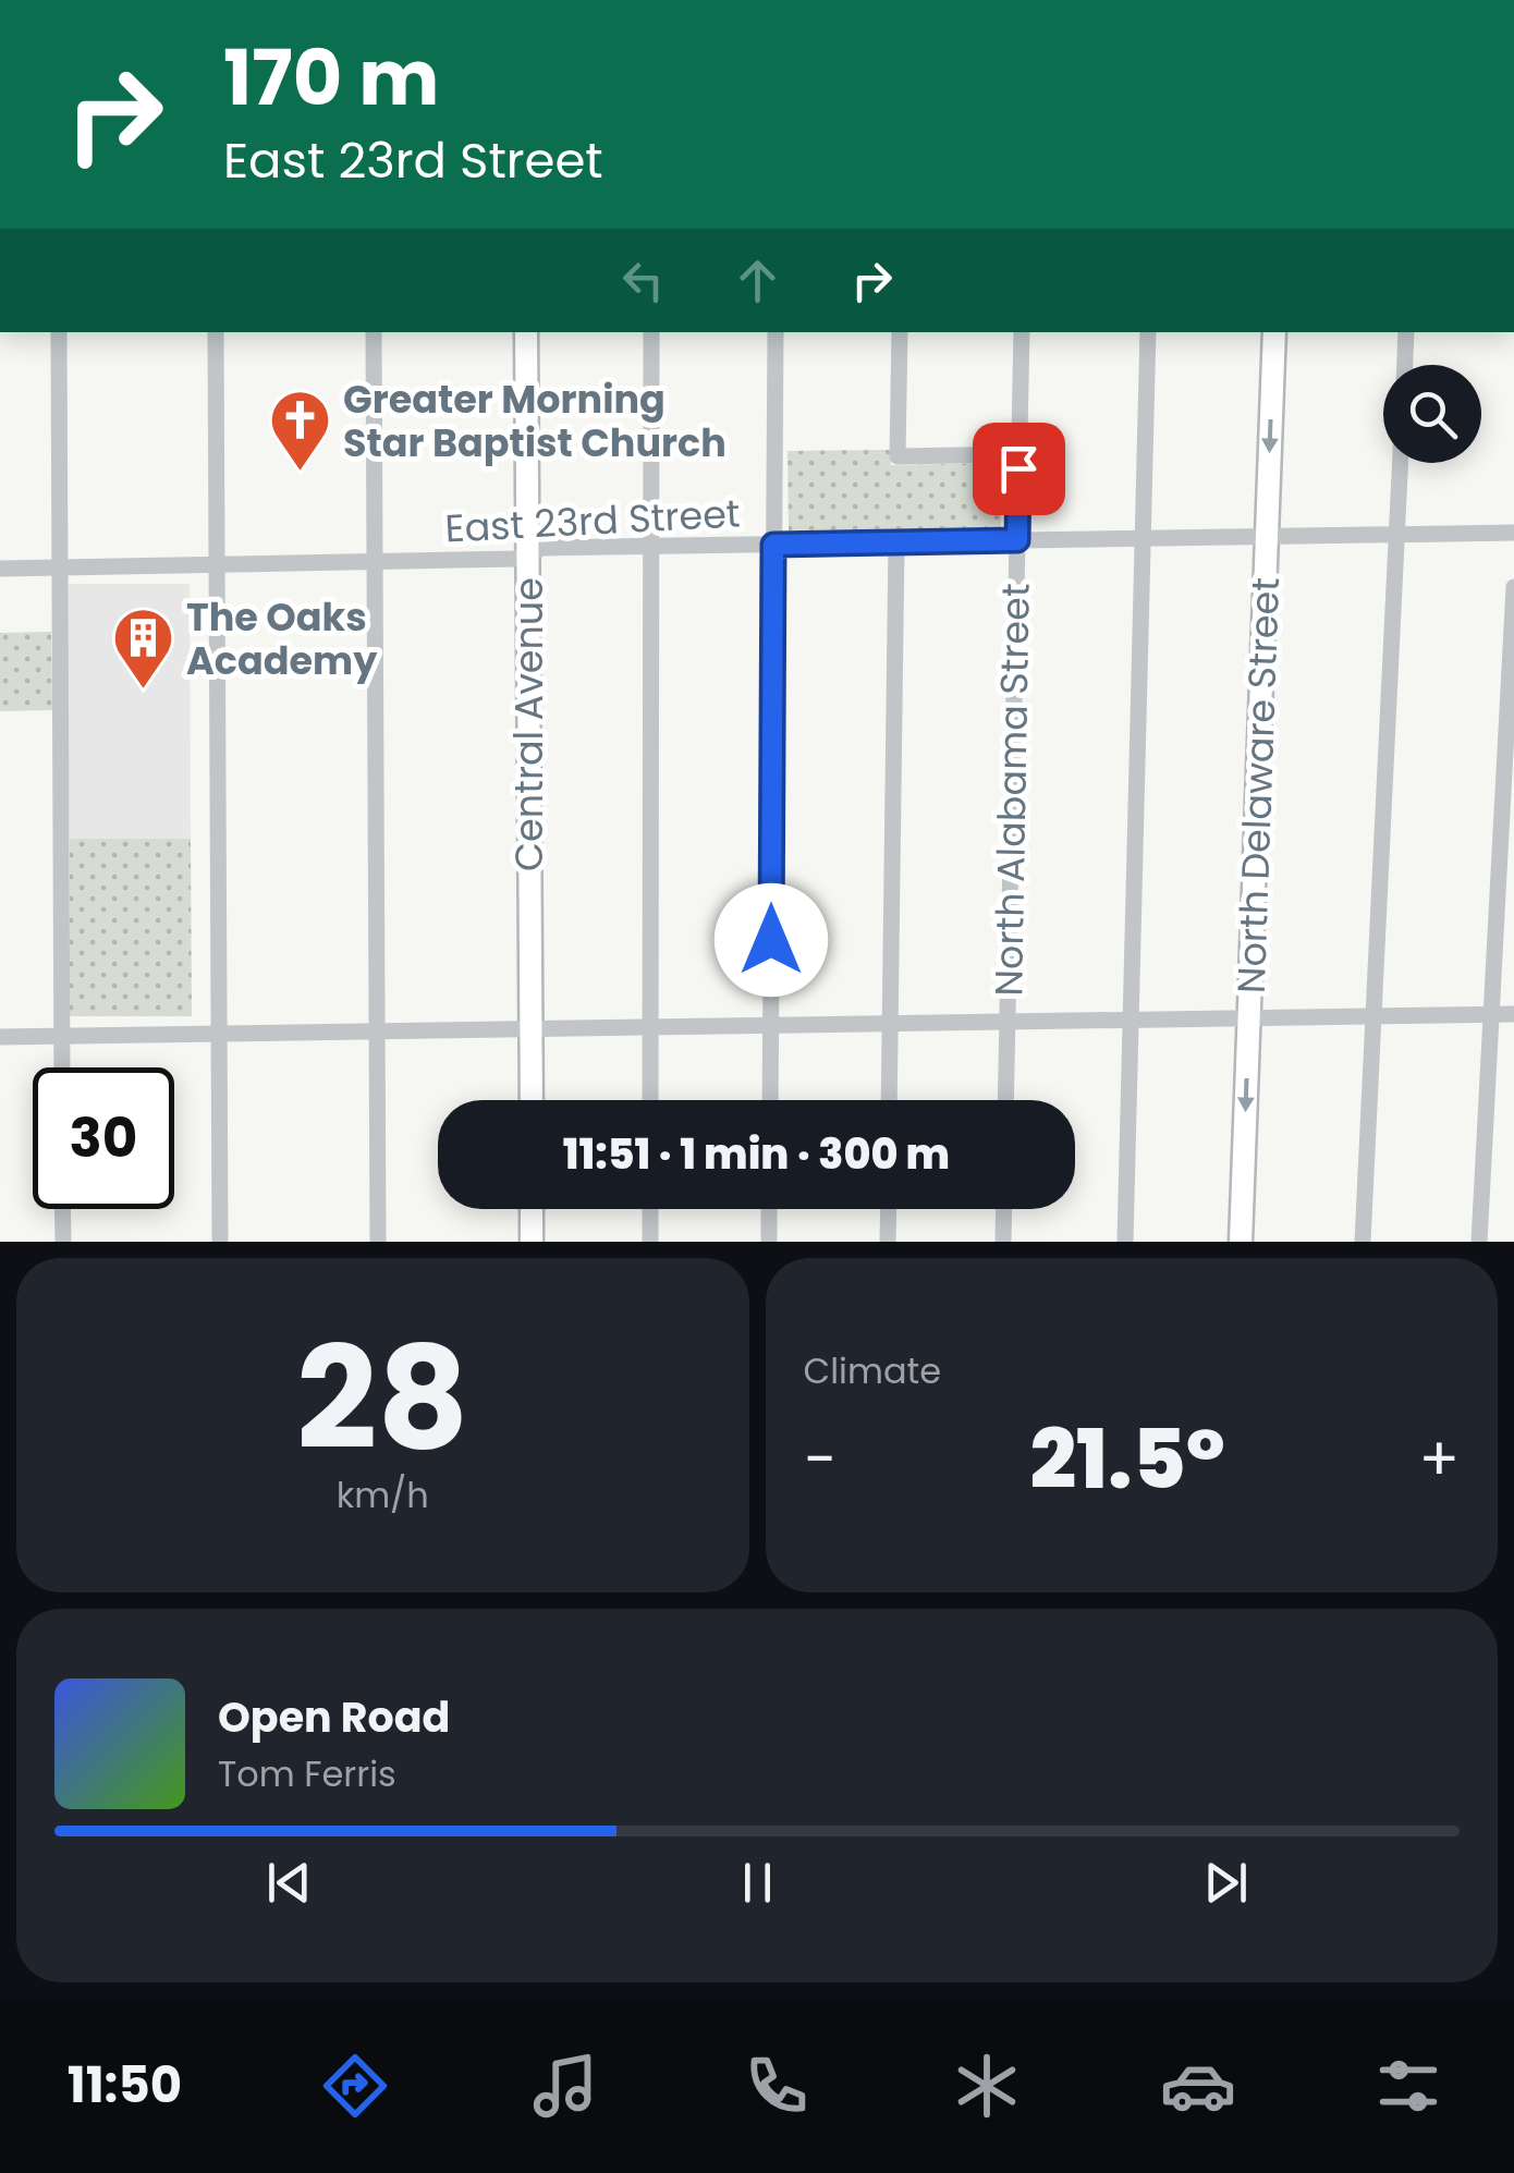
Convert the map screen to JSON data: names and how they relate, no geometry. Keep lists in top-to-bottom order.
{
  "streets": {
    "main road": ["Central Avenue", "North Delaware Street"],
    "street": ["East 23rd Street", "North Alabama Street"]
  },
  "crossings": [
    ["East 23rd Street", "Central Avenue"],
    ["East 23rd Street", "North Delaware Street"],
    ["East 23rd Street", "North Alabama Street"]
  ],
  "one_way": ["North Delaware Street"],
  "places": {
    "church": ["Greater Morning Star Baptist Church"],
    "building": ["The Oaks Academy"]
  },
  "page": {
    "turn": ["170 m", "East 23rd Street"],
    "limit": "30",
    "trip": "11:51 · 1 min · 300 m",
    "tile": [
      ["28", "km/h"],
      "Climate"
    ],
    "heat": ["−", "21.5°", "+"],
    "song": ["Open Road", "Tom Ferris"],
    "tabs": "11:50"
  }
}
